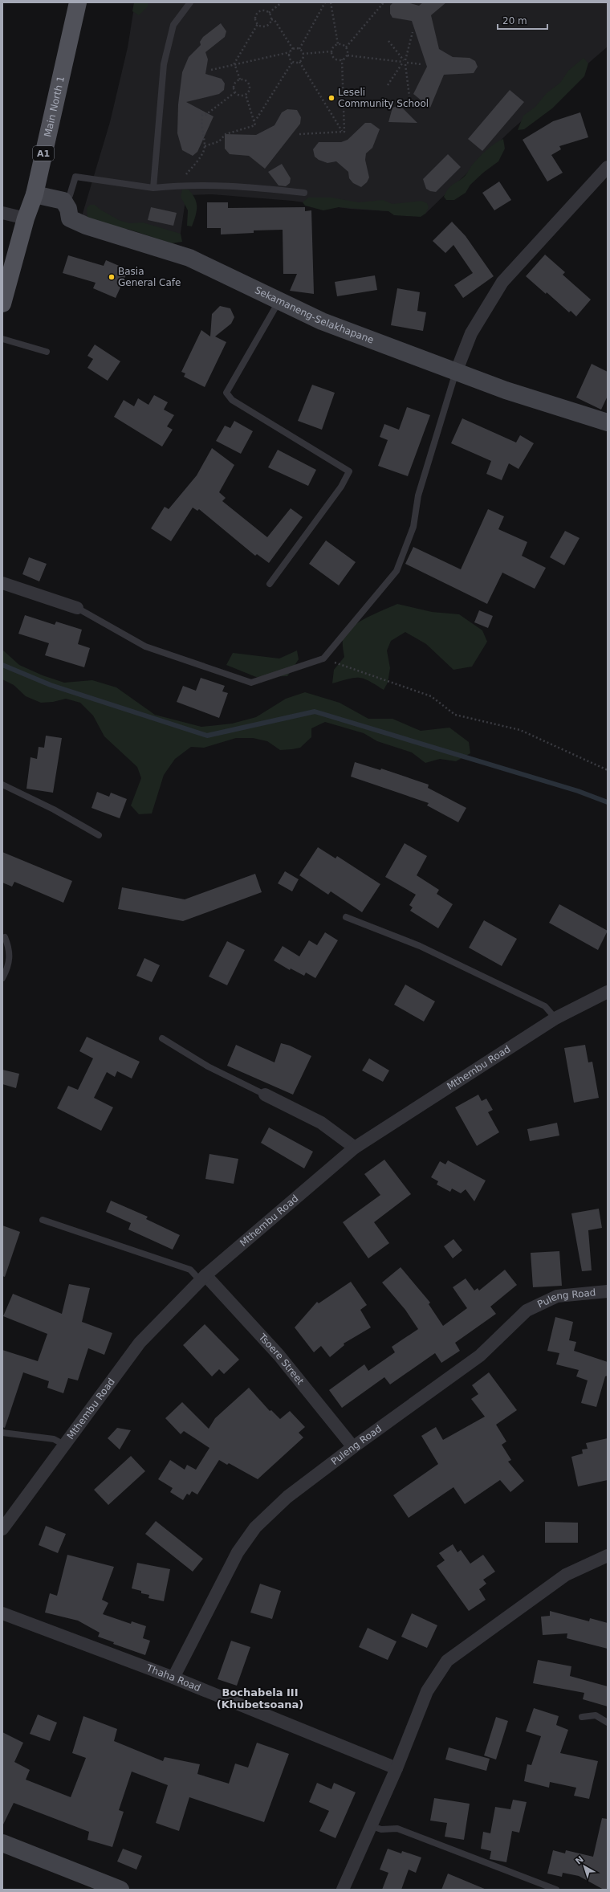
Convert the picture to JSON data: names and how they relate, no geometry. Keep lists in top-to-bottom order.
{
  "streets": {
    "main road": ["Main North 1", "A1"],
    "street": [
      "Sekamaneng-Selakhapane",
      "Mthembu Road",
      "Puleng Road",
      "Tsoere Street",
      "Thaha Road"
    ]
  },
  "crossings": [
    ["Mthembu Road", "Tsoere Street"],
    ["Puleng Road", "Tsoere Street"],
    ["Puleng Road", "Thaha Road"]
  ],
  "districts": ["Bochabela III (Khubetsoana)"],
  "places": ["Leseli Community School", "Basia General Cafe"],
  "scale_bar": "20 m",
  "north": "top left"
}
